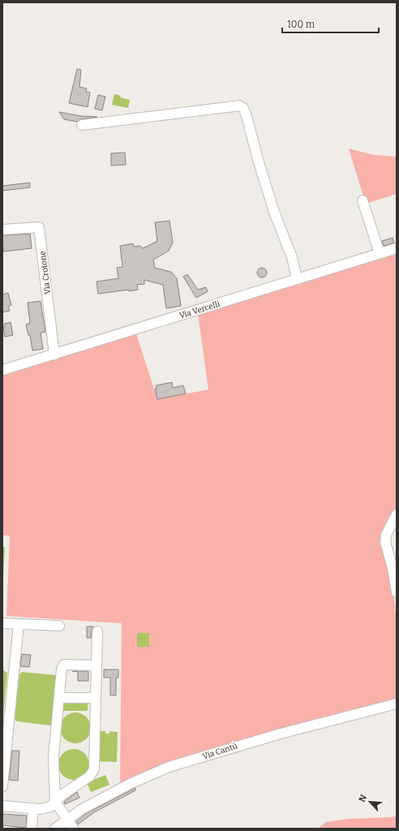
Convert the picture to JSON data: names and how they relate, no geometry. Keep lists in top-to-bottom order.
{
  "streets": {
    "street": ["Via Crotone", "Via Vercelli", "Via Cantù"]
  },
  "crossings": [
    ["Via Crotone", "Via Vercelli"]
  ],
  "scale_bar": "100 m",
  "north": "top left"
}
